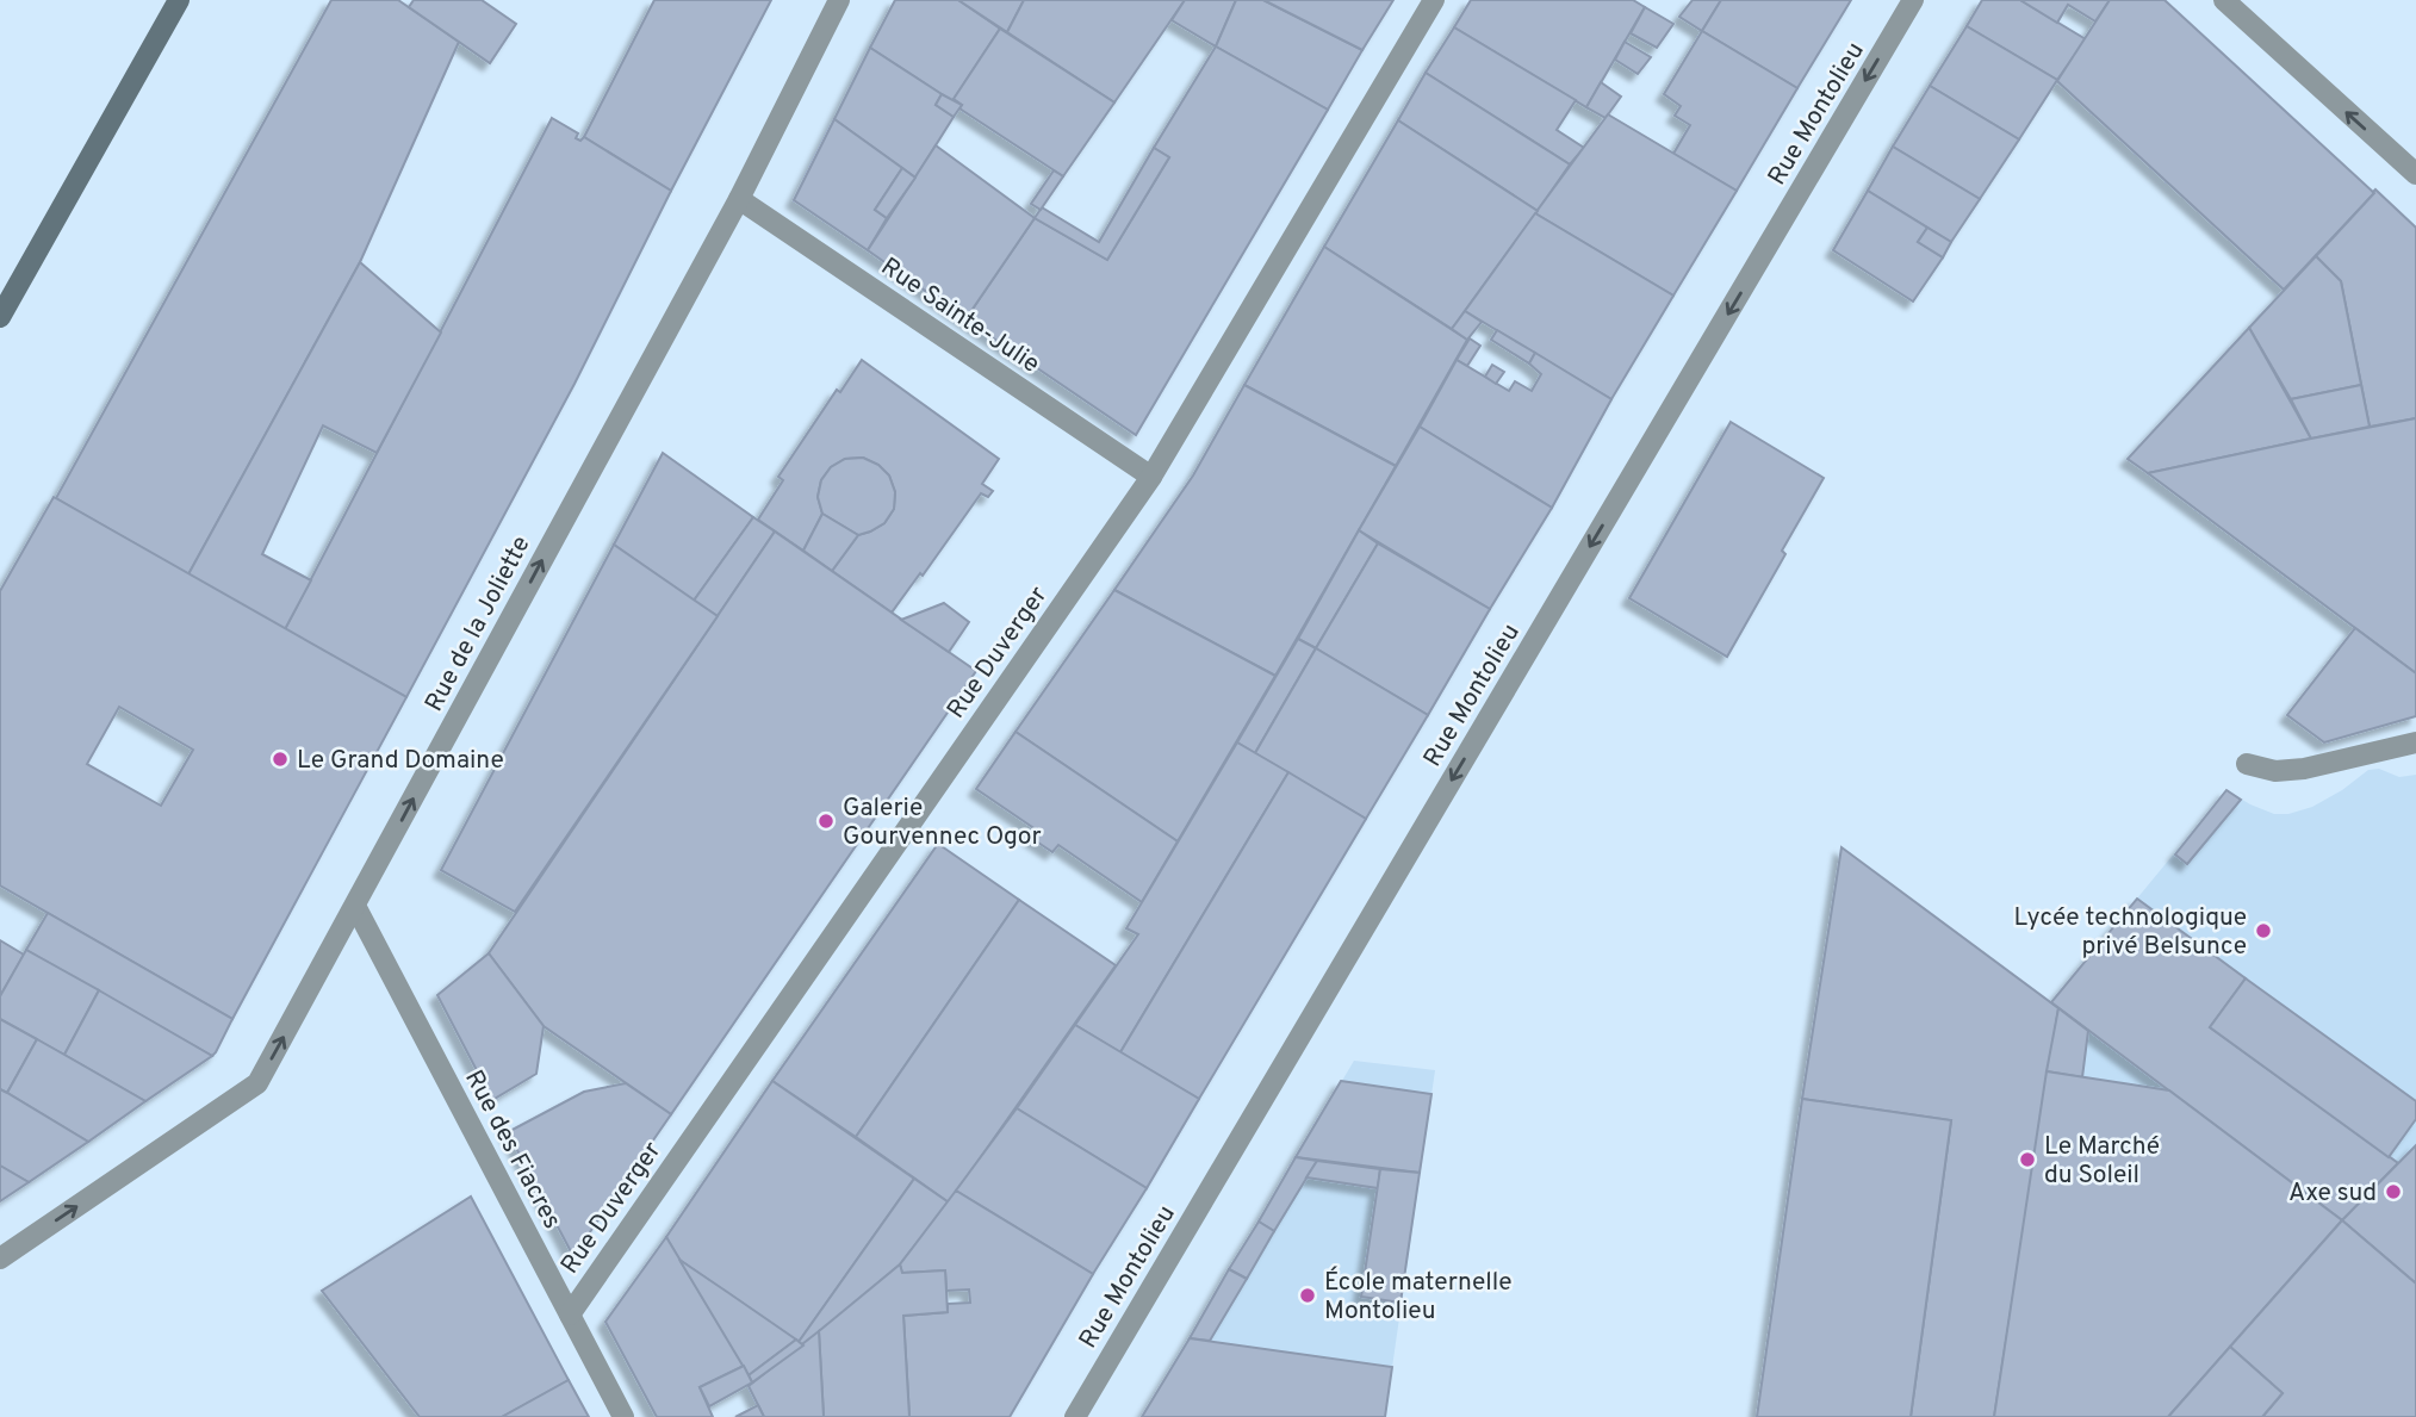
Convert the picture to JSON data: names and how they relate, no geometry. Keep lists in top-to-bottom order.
{
  "streets": {
    "street": [
      "Rue Montolieu",
      "Rue Sainte-Julie",
      "Rue de la Joliette",
      "Rue Duverger",
      "Rue des Fiacres"
    ]
  },
  "crossings": [
    ["Rue Sainte-Julie", "Rue de la Joliette"],
    ["Rue Sainte-Julie", "Rue Duverger"],
    ["Rue de la Joliette", "Rue des Fiacres"],
    ["Rue Duverger", "Rue des Fiacres"]
  ],
  "one_way": ["Rue Montolieu", "Rue de la Joliette"],
  "places": [
    "Le Grand Domaine",
    "Galerie Gourvennec Ogor",
    "Lycée technologique privé Belsunce",
    "Le Marché du Soleil",
    "Axe sud",
    "École maternelle Montolieu"
  ]
}
